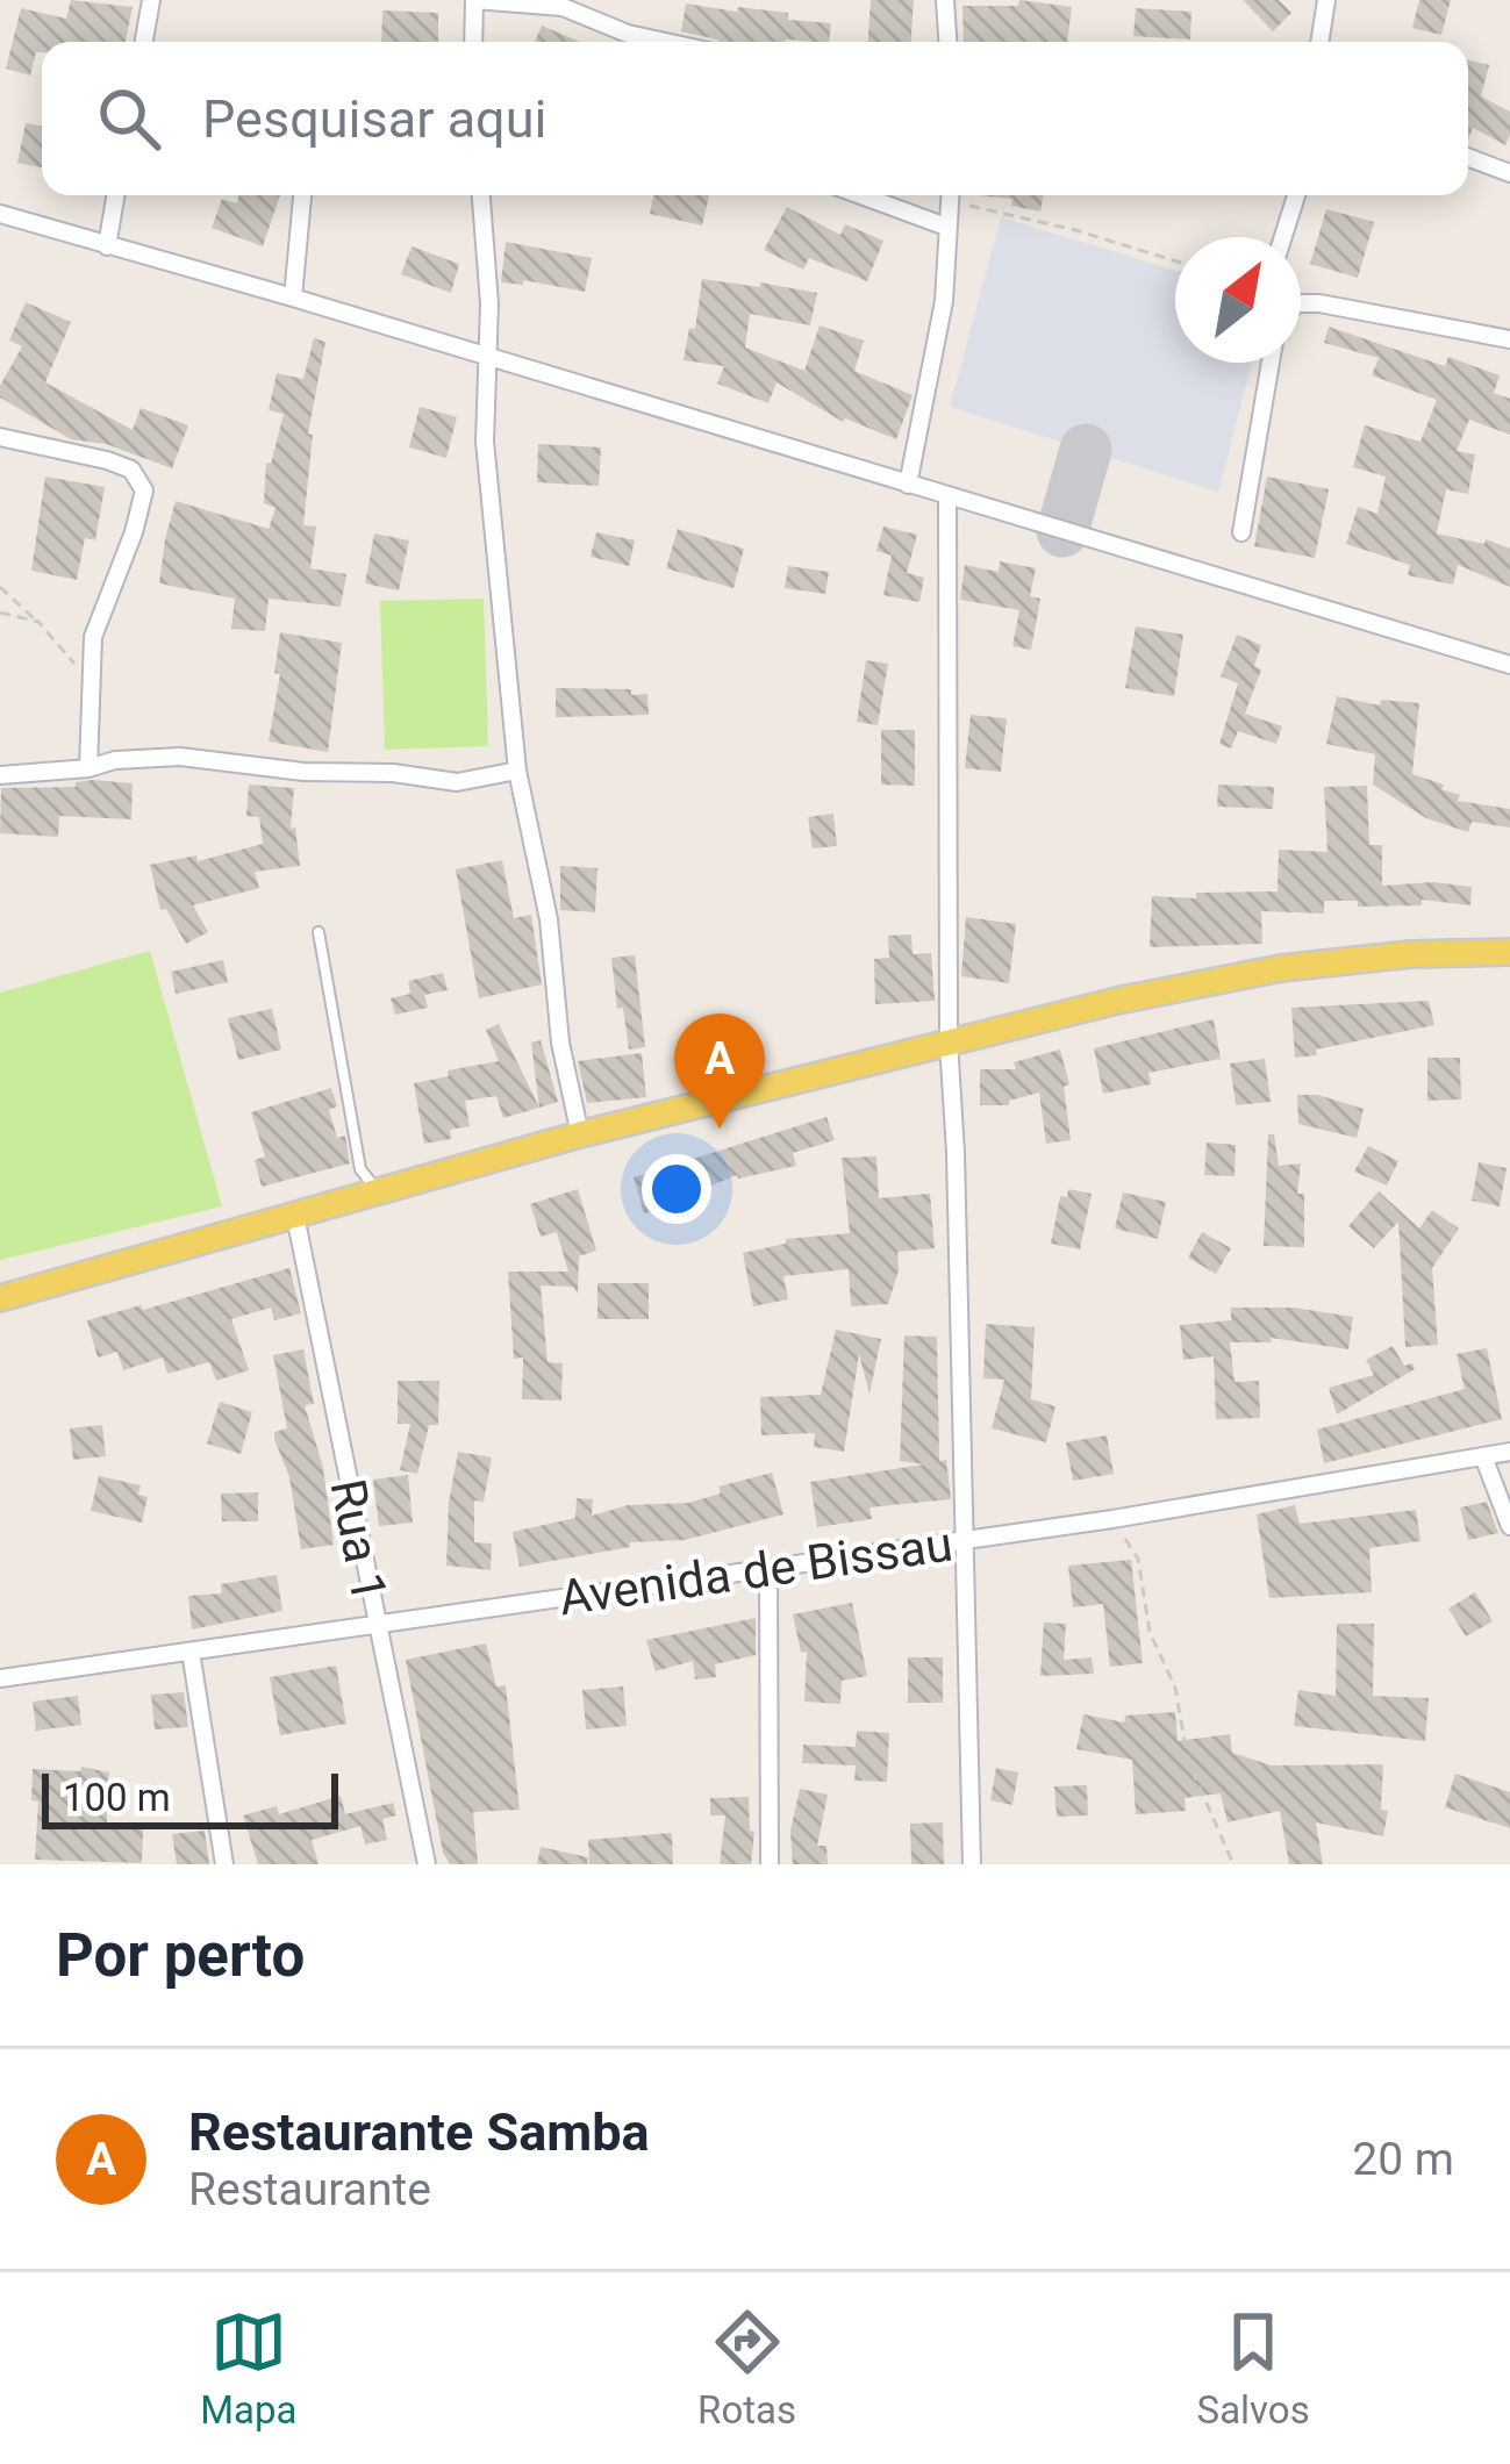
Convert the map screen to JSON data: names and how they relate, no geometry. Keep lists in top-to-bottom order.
{
  "streets": {
    "street": ["Rua 1", "Avenida de Bissau"]
  },
  "crossings": [
    ["Rua 1", "Avenida de Bissau"]
  ],
  "scale_bar": "100 m",
  "north": "top right",
  "page": {
    "search": "Pesquisar aqui",
    "pins": "A",
    "scale": "100 m",
    "heading": "Por perto",
    "list": [
      {
        "mark": "A",
        "name": "Restaurante Samba",
        "note": "Restaurante",
        "value": "20 m"
      }
    ],
    "nav": ["Mapa", "Rotas", "Salvos"]
  }
}
